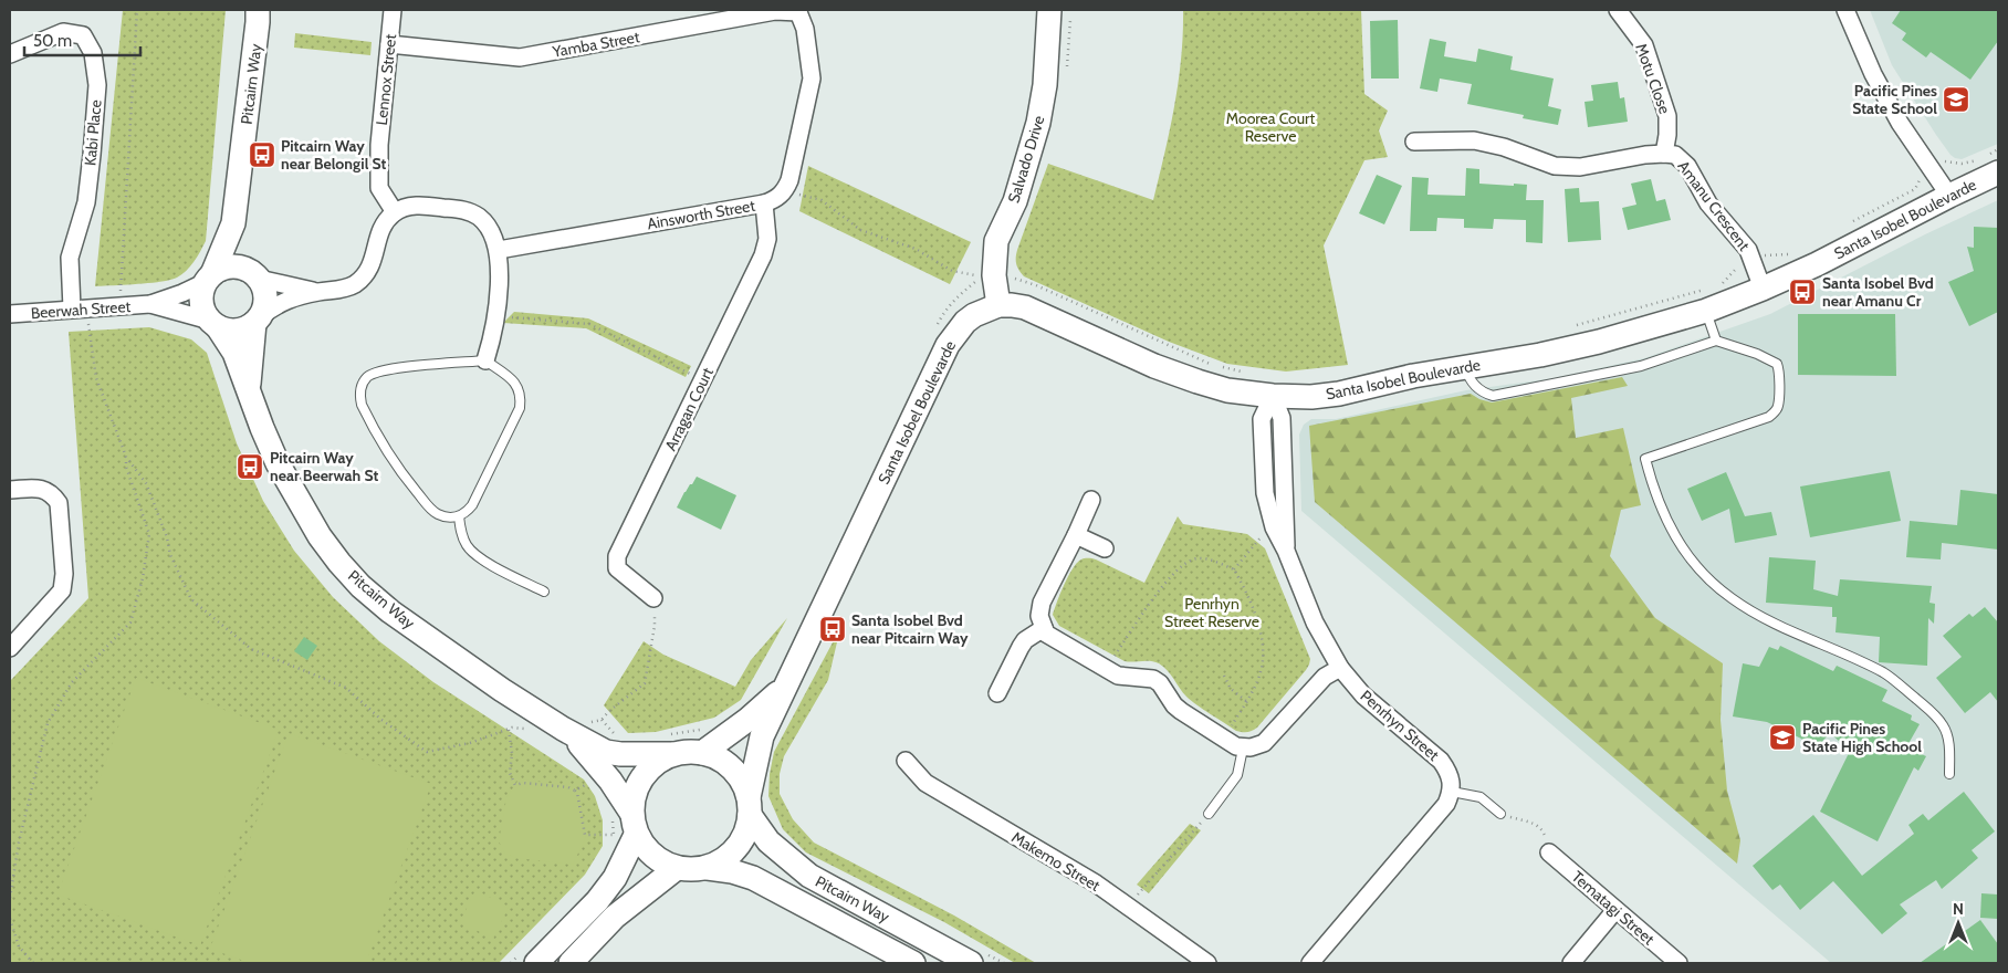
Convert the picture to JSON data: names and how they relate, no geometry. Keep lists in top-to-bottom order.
{
  "streets": {
    "street": [
      "Yamba Street",
      "Motu Close",
      "Lennox Street",
      "Pitcairn Way",
      "Kabi Place",
      "Salvado Drive",
      "Amanu Crescent",
      "Ainsworth Street",
      "Santa Isobel Boulevarde",
      "Beerwah Street",
      "Arragan Court",
      "Penrhyn Street",
      "Makemo Street",
      "Tematagi Street"
    ]
  },
  "crossings": [
    ["Yamba Street", "Lennox Street"],
    ["Yamba Street", "Ainsworth Street"],
    ["Motu Close", "Amanu Crescent"],
    ["Pitcairn Way", "Santa Isobel Boulevarde"],
    ["Pitcairn Way", "Beerwah Street"],
    ["Kabi Place", "Beerwah Street"],
    ["Salvado Drive", "Santa Isobel Boulevarde"],
    ["Amanu Crescent", "Santa Isobel Boulevarde"],
    ["Ainsworth Street", "Arragan Court"],
    ["Santa Isobel Boulevarde", "Penrhyn Street"]
  ],
  "parks": ["Moorea Court Reserve", "Penrhyn Street Reserve"],
  "places": {
    "school or university": ["Pacific Pines State School", "Pacific Pines State High School"],
    "bus stop": [
      "Pitcairn Way near Belongil St",
      "Santa Isobel Bvd near Amanu Cr",
      "Pitcairn Way near Beerwah St",
      "Santa Isobel Bvd near Pitcairn Way"
    ]
  },
  "scale_bar": "50 m",
  "north": "top"
}
